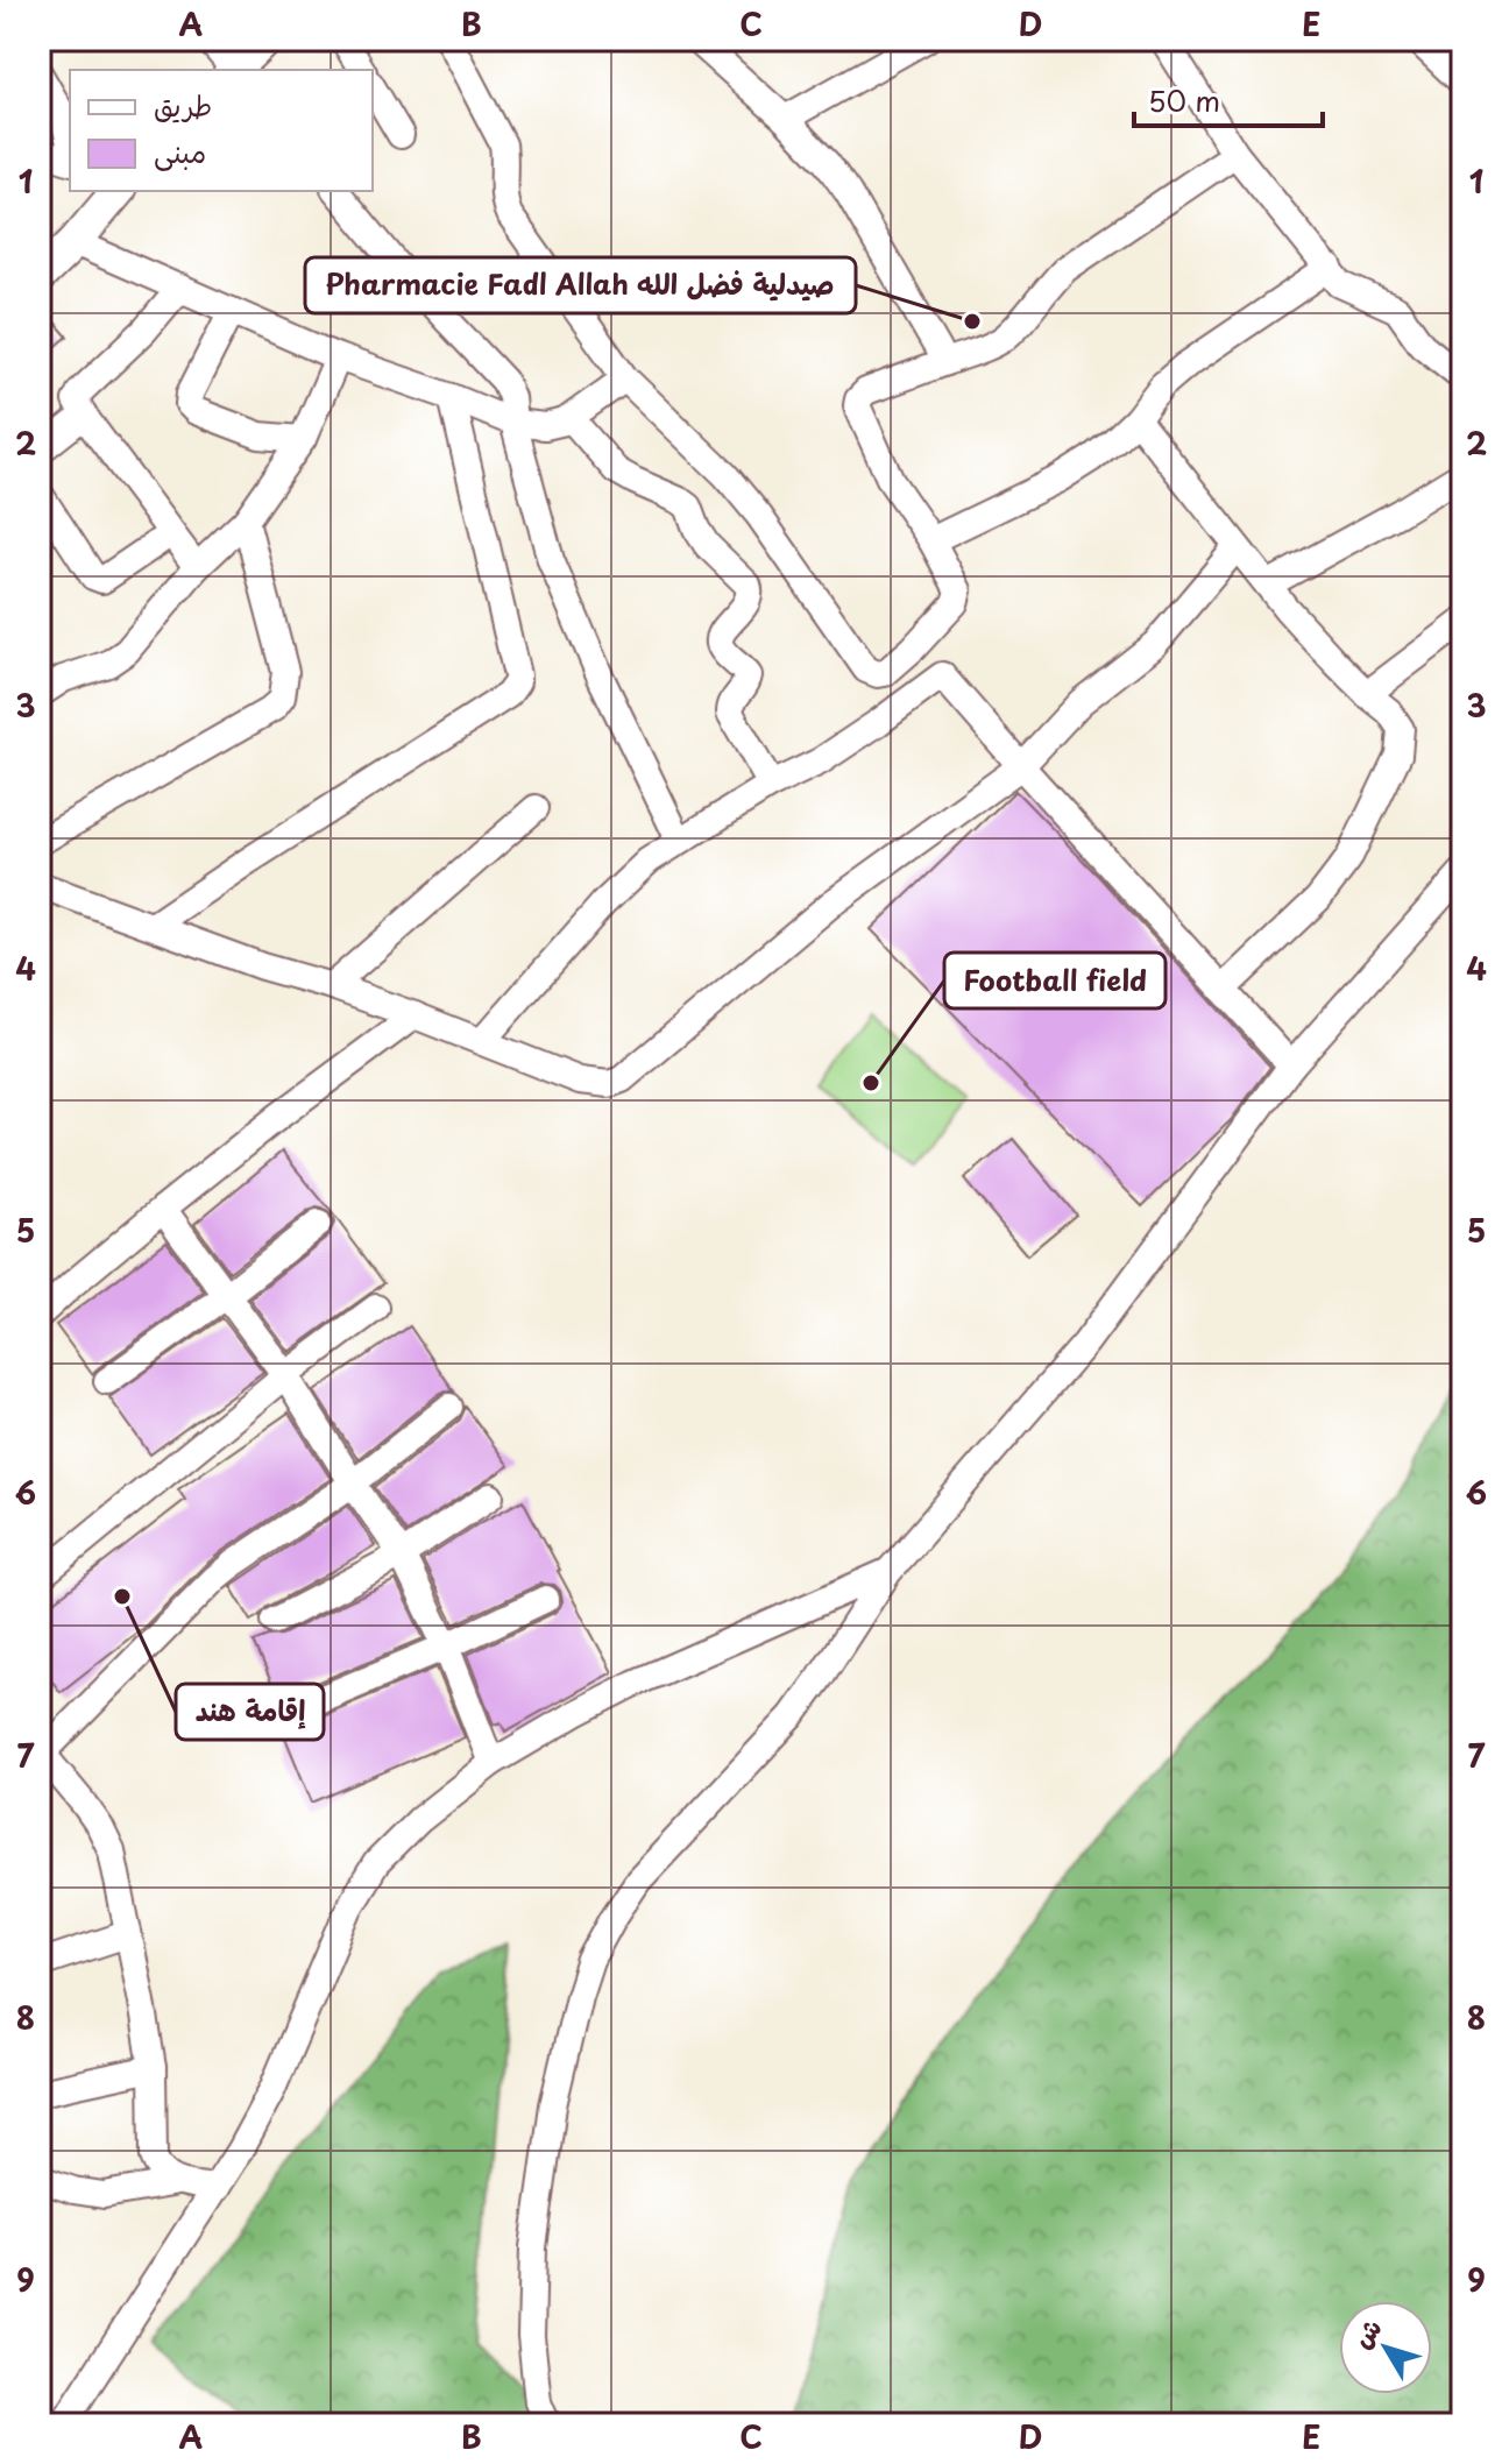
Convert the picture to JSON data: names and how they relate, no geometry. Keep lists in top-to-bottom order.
{
  "places": ["Pharmacie Fadl Allah صيدلية فضل الله", "Football field", "إقامة هند"],
  "legend": ["طريق", "مبنى"],
  "scale_bar": "50 m",
  "north": "top left",
  "grid": {
    "columns": [
      "A",
      "B",
      "C",
      "D",
      "E"
    ],
    "rows": [
      "1",
      "2",
      "3",
      "4",
      "5",
      "6",
      "7",
      "8",
      "9"
    ]
  }
}
